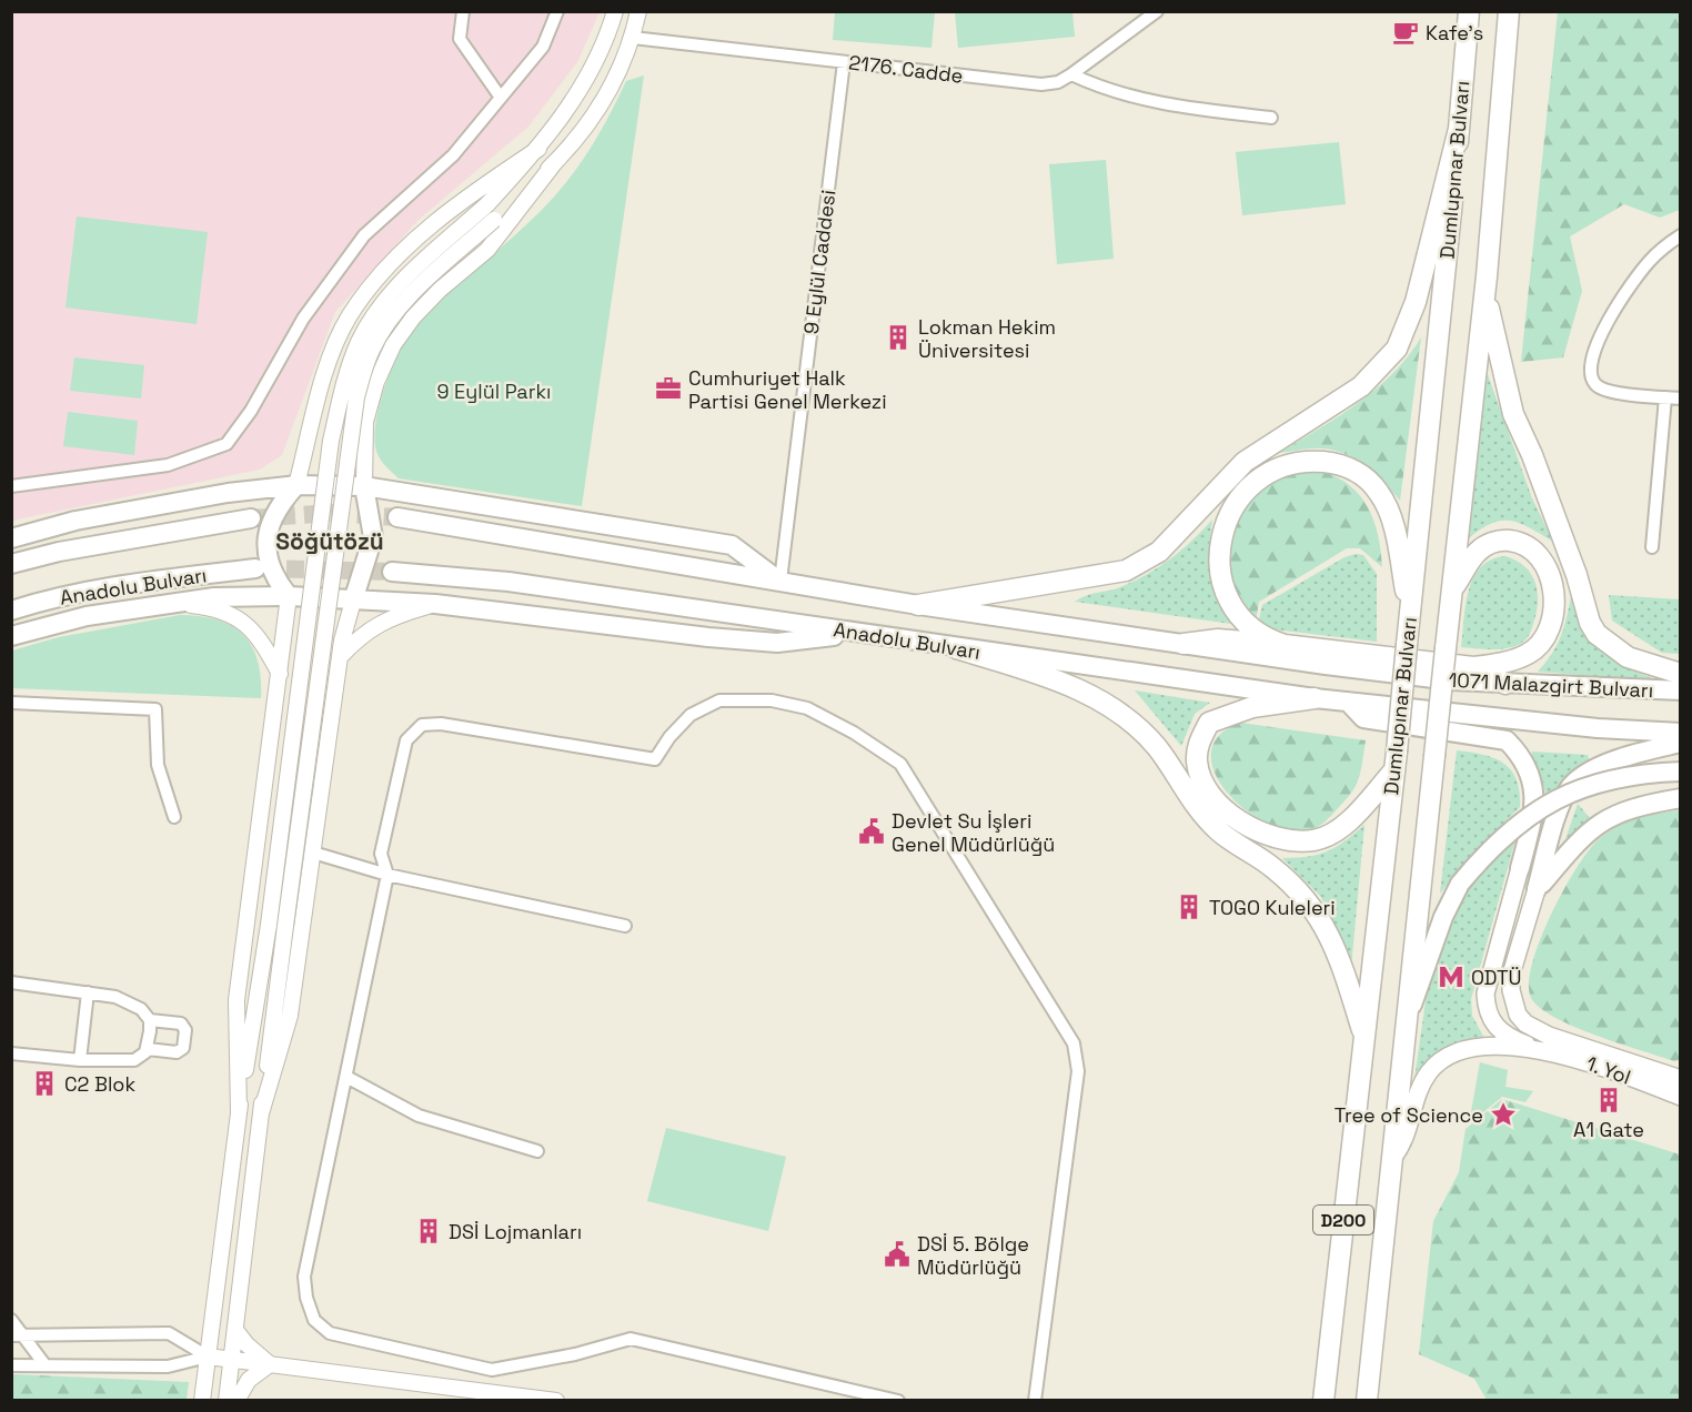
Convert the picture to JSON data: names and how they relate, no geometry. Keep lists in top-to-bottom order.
{
  "streets": {
    "highway": ["Dumlupınar Bulvarı", "D200"],
    "main road": ["Anadolu Bulvarı", "1071 Malazgirt Bulvarı", "1. Yol"],
    "street": ["2176. Cadde", "9 Eylül Caddesi"]
  },
  "crossings": [
    ["2176. Cadde", "9 Eylül Caddesi"],
    ["9 Eylül Caddesi", "Anadolu Bulvarı"],
    ["Anadolu Bulvarı", "1071 Malazgirt Bulvarı"]
  ],
  "districts": ["Söğütözü"],
  "parks": ["9 Eylül Parkı"],
  "places": {
    "cafe": ["Kafe's"],
    "building": [
      "Lokman Hekim Üniversitesi",
      "TOGO Kuleleri",
      "C2 Blok",
      "A1 Gate",
      "DSİ Lojmanları"
    ],
    "office": ["Cumhuriyet Halk Partisi Genel Merkezi"],
    "public building": ["Devlet Su İşleri Genel Müdürlüğü", "DSİ 5. Bölge Müdürlüğü"],
    "metro station": ["ODTÜ"],
    "place": ["Tree of Science"]
  }
}
